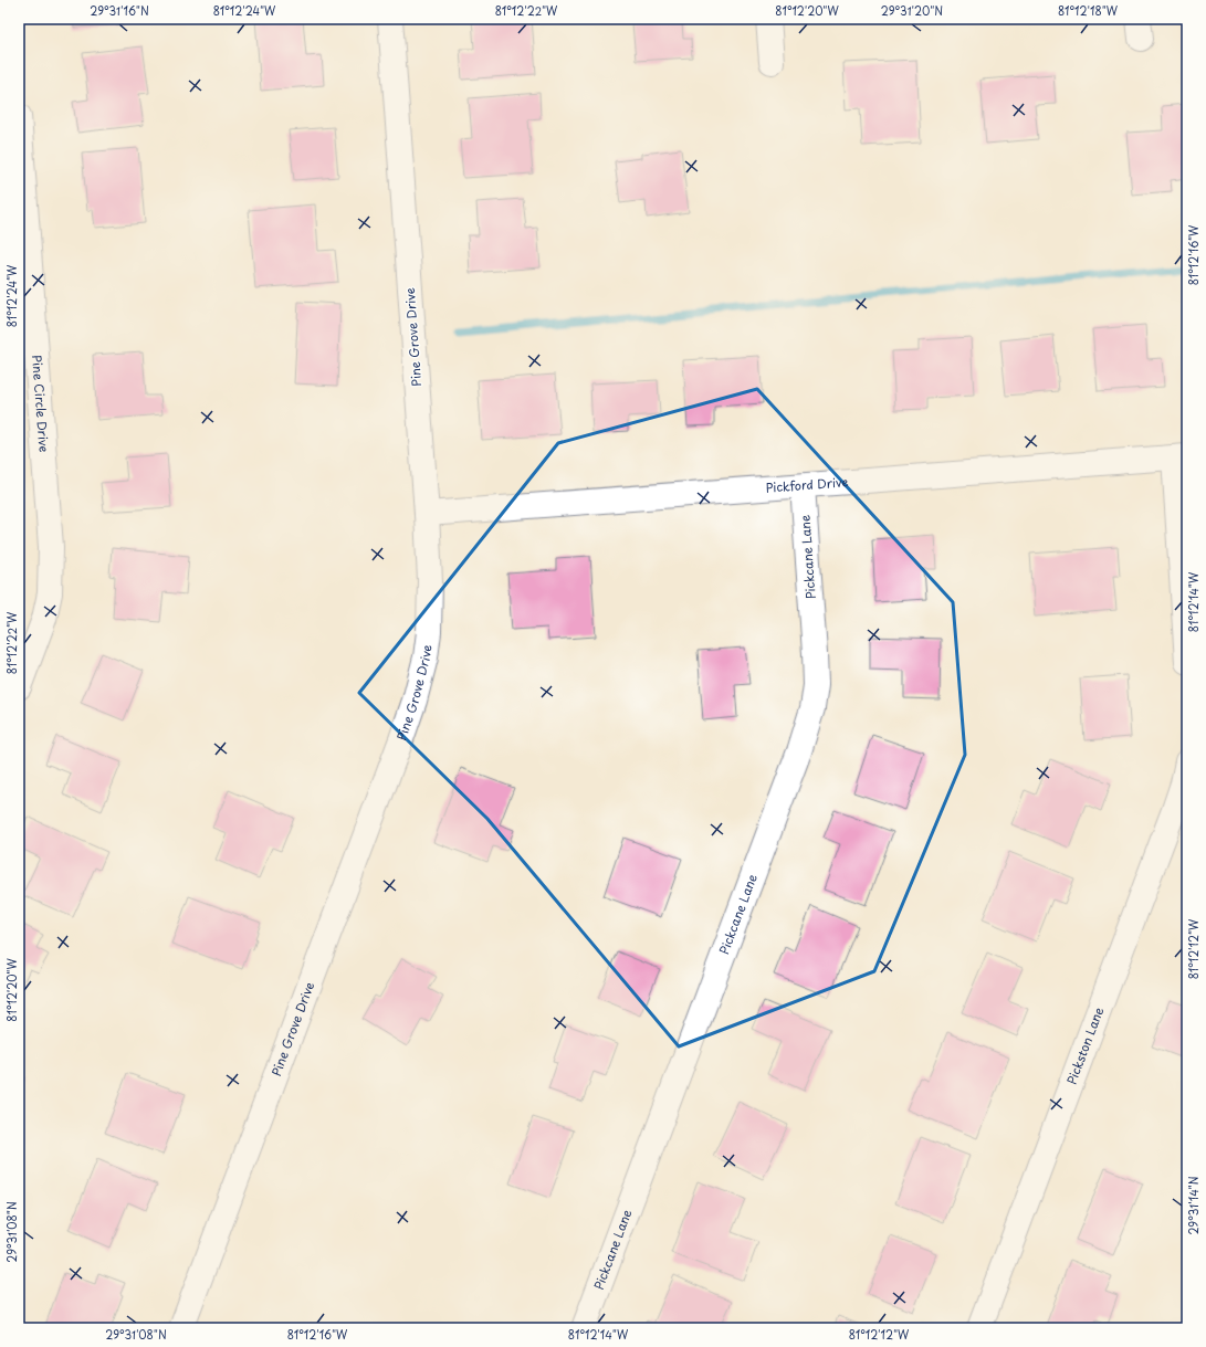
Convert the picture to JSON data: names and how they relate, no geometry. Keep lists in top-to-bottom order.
{
  "streets": {
    "street": [
      "Pine Grove Drive",
      "Pine Circle Drive",
      "Pickford Drive",
      "Pickcane Lane",
      "Pickston Lane"
    ]
  },
  "crossings": [
    ["Pine Grove Drive", "Pickford Drive"],
    ["Pickford Drive", "Pickcane Lane"]
  ],
  "coordinates": [
    "29°31'16\"N",
    "81°12'24\"W",
    "81°12'22\"W",
    "81°12'20\"W",
    "29°31'20\"N",
    "81°12'18\"W",
    "81°12'16\"W",
    "81°12'14\"W",
    "81°12'12\"W",
    "29°31'14\"N",
    "29°31'08\"N"
  ]
}
